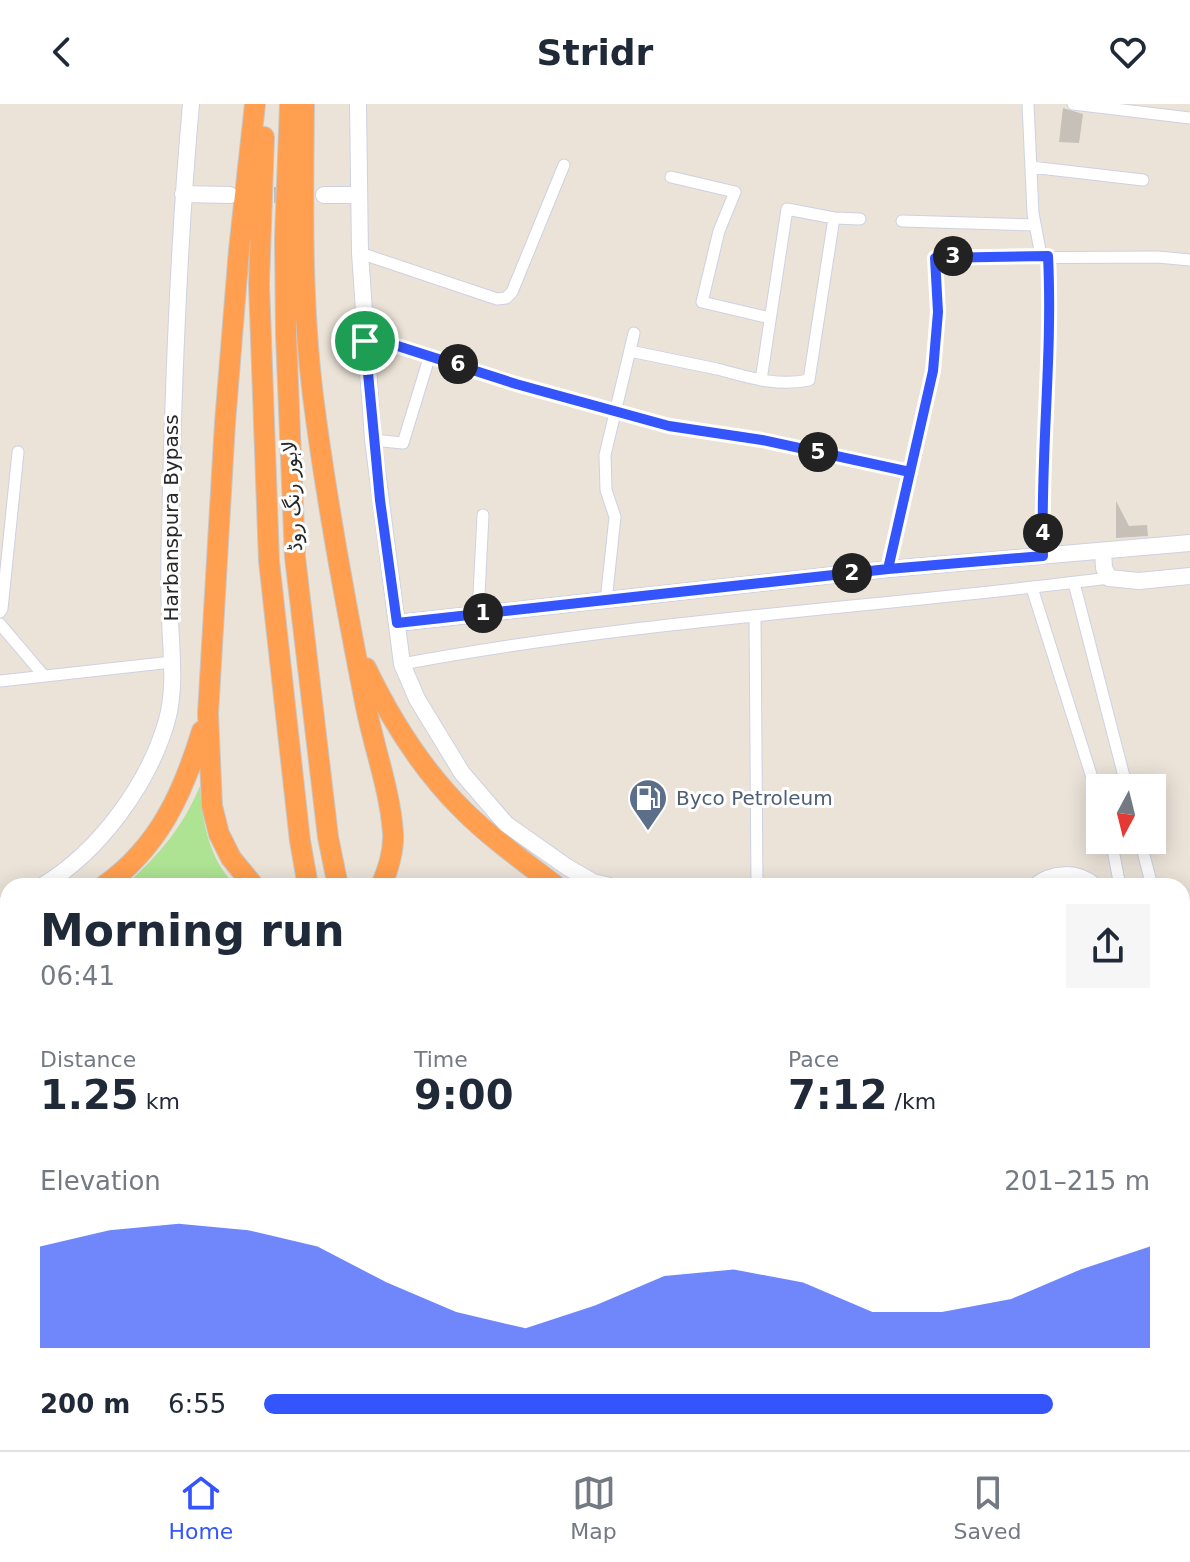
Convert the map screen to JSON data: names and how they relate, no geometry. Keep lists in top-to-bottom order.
{
  "streets": {
    "highway": ["لاہور رنگ روڈ"],
    "street": ["Harbanspura Bypass"]
  },
  "places": {
    "fuel station": ["Byco Petroleum"]
  },
  "north": "bottom",
  "page": {
    "header": "Stridr",
    "pins": [
      "3",
      "6",
      "5",
      "4",
      "2",
      "1"
    ],
    "heading": ["Morning run", "06:41"],
    "stats": [
      ["Distance", "1.25 km"],
      ["Time", "9:00"],
      ["Pace", "7:12 /km"]
    ],
    "chart": ["Elevation", "201–215 m"],
    "list": [
      {
        "name": "200 m",
        "note": "6:55"
      }
    ],
    "tabs": ["Home", "Map", "Saved"]
  }
}
